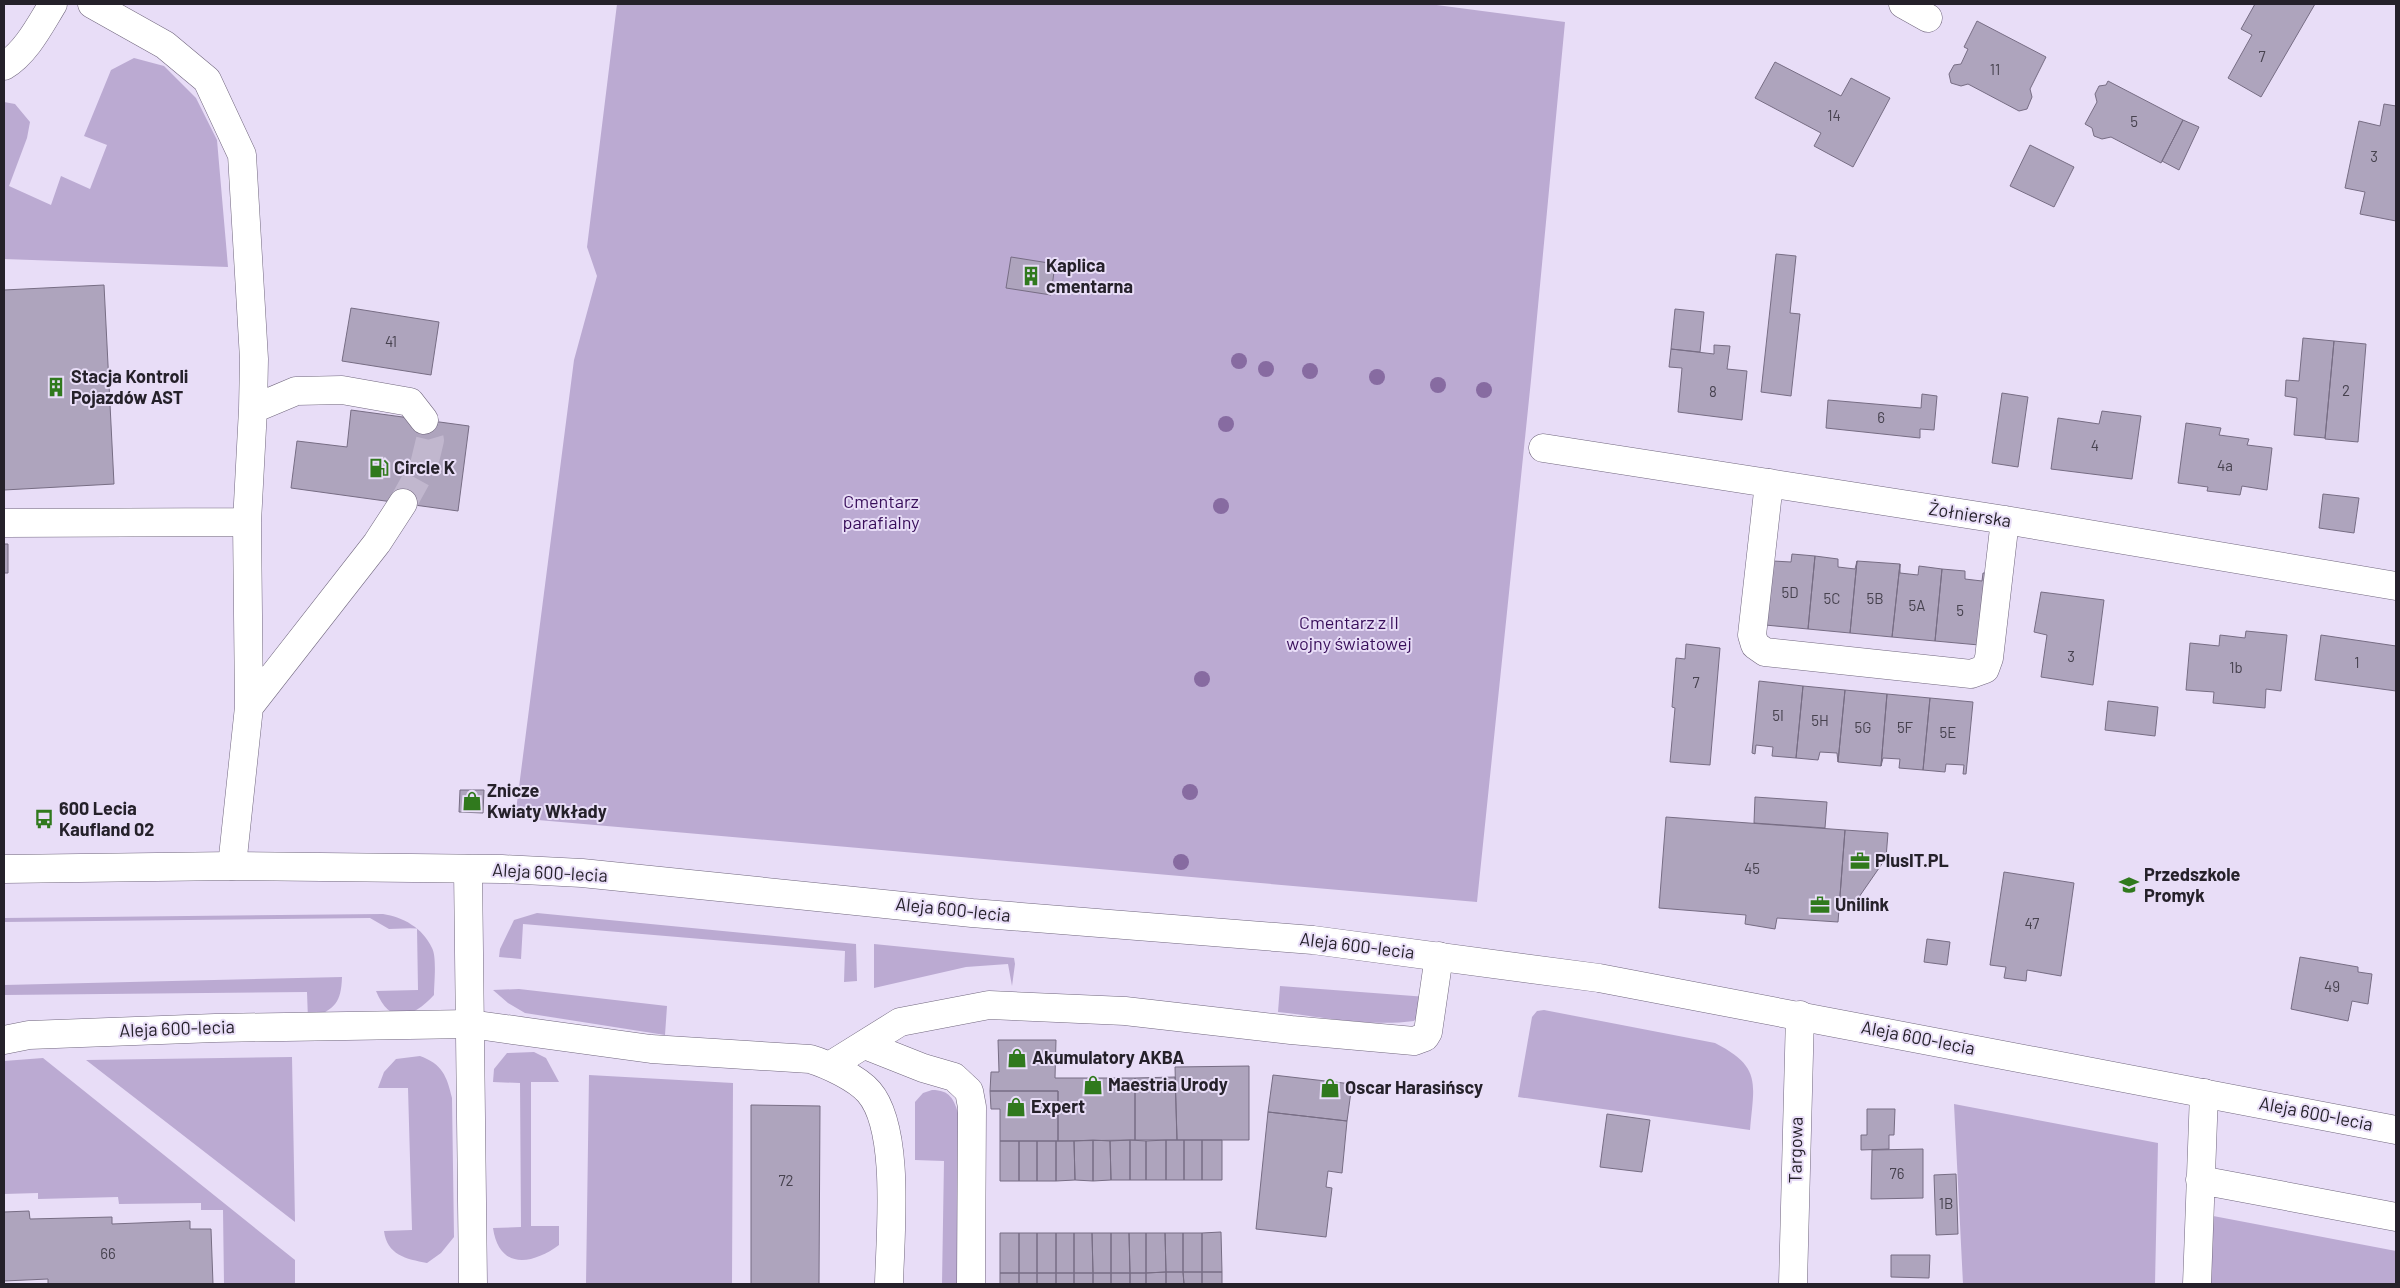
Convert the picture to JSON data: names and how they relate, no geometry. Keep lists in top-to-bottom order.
{
  "streets": {
    "street": ["Żołnierska", "Aleja 600-lecia", "Targowa"]
  },
  "crossings": [
    ["Aleja 600-lecia", "Targowa"]
  ],
  "parks": ["Cmentarz parafialny", "Cmentarz z II wojny światowej"],
  "places": {
    "building": ["Kaplica cmentarna", "Stacja Kontroli Pojazdów AST"],
    "fuel station": ["Circle K"],
    "shop": [
      "Znicze Kwiaty Wkłady",
      "Akumulatory AKBA",
      "Maestria Urody",
      "Oscar Harasińscy",
      "Expert"
    ],
    "bus stop": ["600 Lecia Kaufland 02"],
    "office": ["PlusIT.PL", "Unilink"],
    "school or university": ["Przedszkole Promyk"]
  },
  "house_numbers": [
    "7",
    "11",
    "14",
    "5",
    "3",
    "41",
    "2",
    "8",
    "6",
    "4",
    "4a",
    "5D",
    "5C",
    "5B",
    "5A",
    "5",
    "3",
    "1",
    "1b",
    "7",
    "5I",
    "5H",
    "5G",
    "5F",
    "5E",
    "45",
    "47",
    "49",
    "76",
    "72",
    "1B",
    "66"
  ]
}
